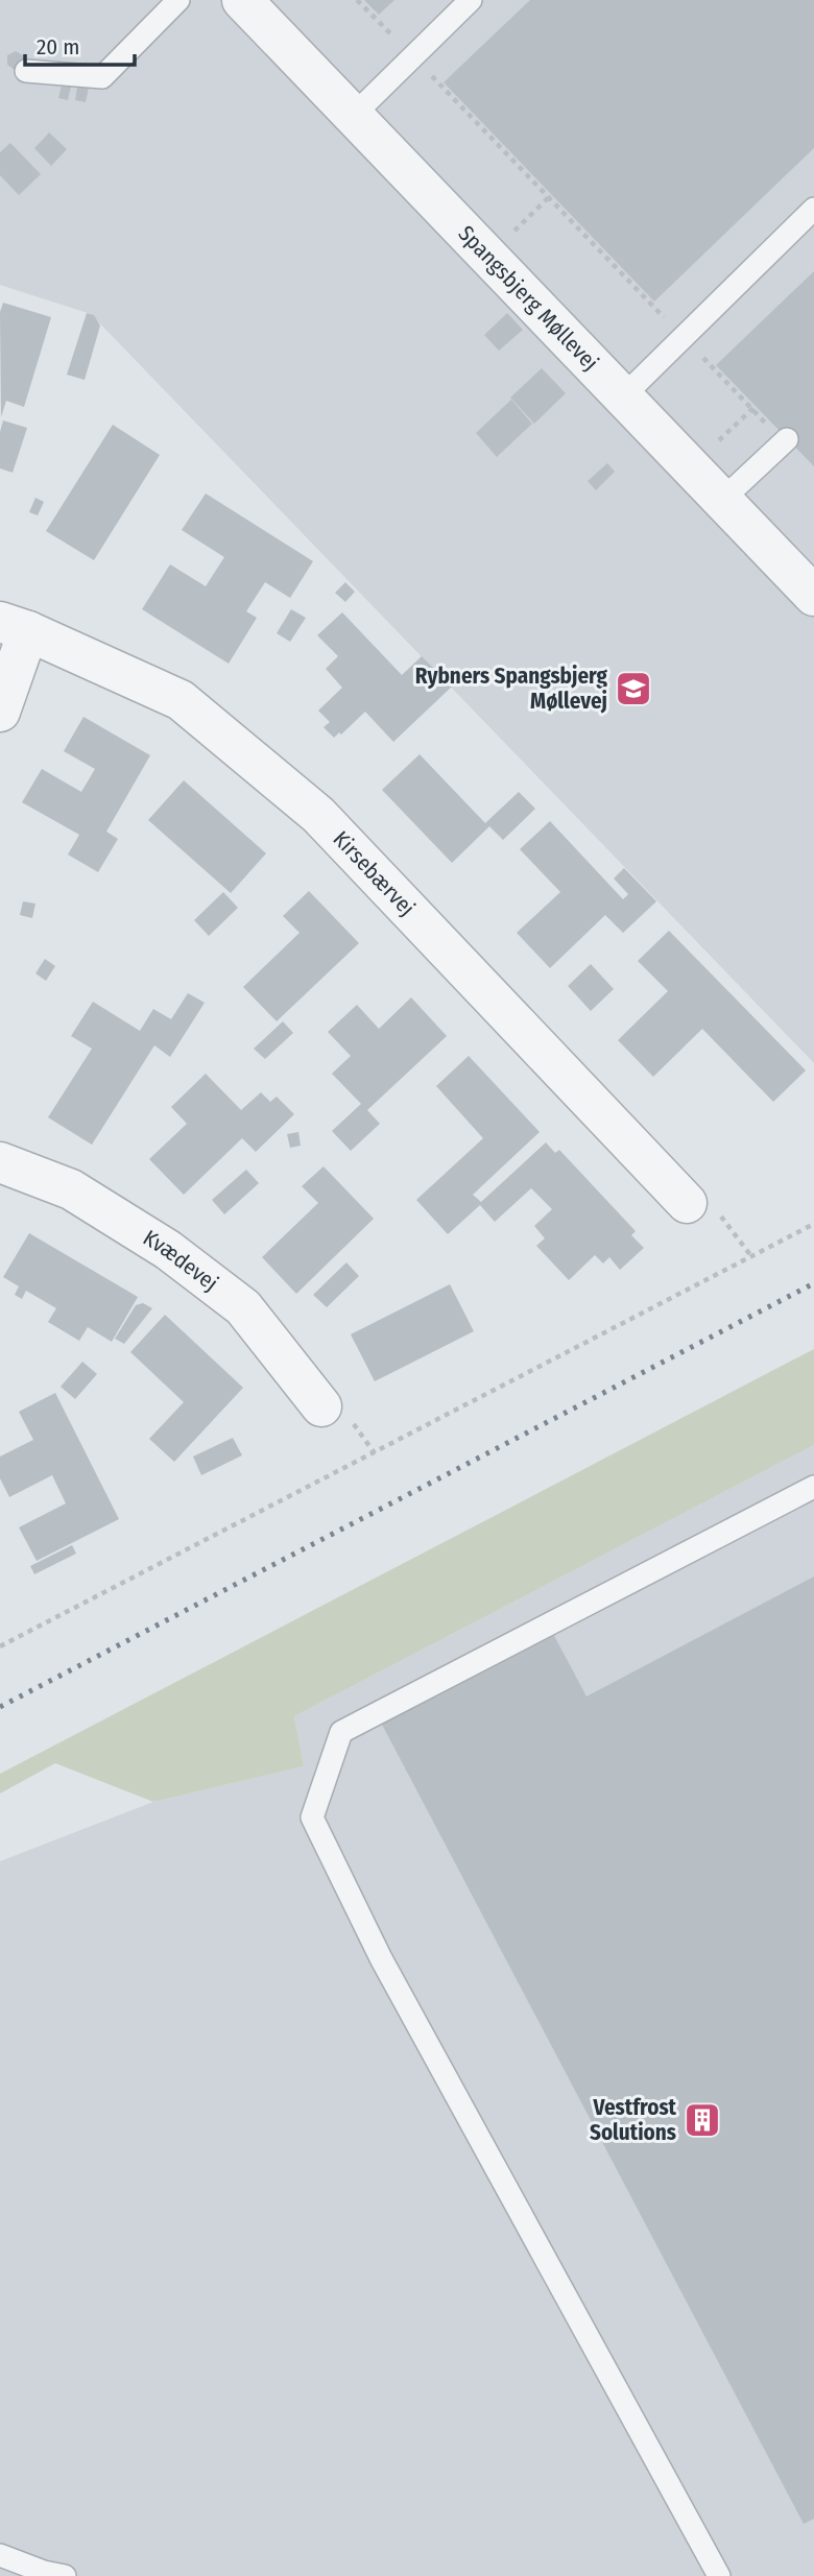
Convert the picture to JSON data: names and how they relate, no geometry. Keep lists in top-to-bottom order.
{
  "streets": {
    "street": ["Spangsbjerg Møllevej", "Kirsebærvej", "Kvædevej"]
  },
  "places": {
    "school or university": ["Rybners Spangsbjerg Møllevej"],
    "building": ["Vestfrost Solutions"]
  },
  "scale_bar": "20 m"
}
